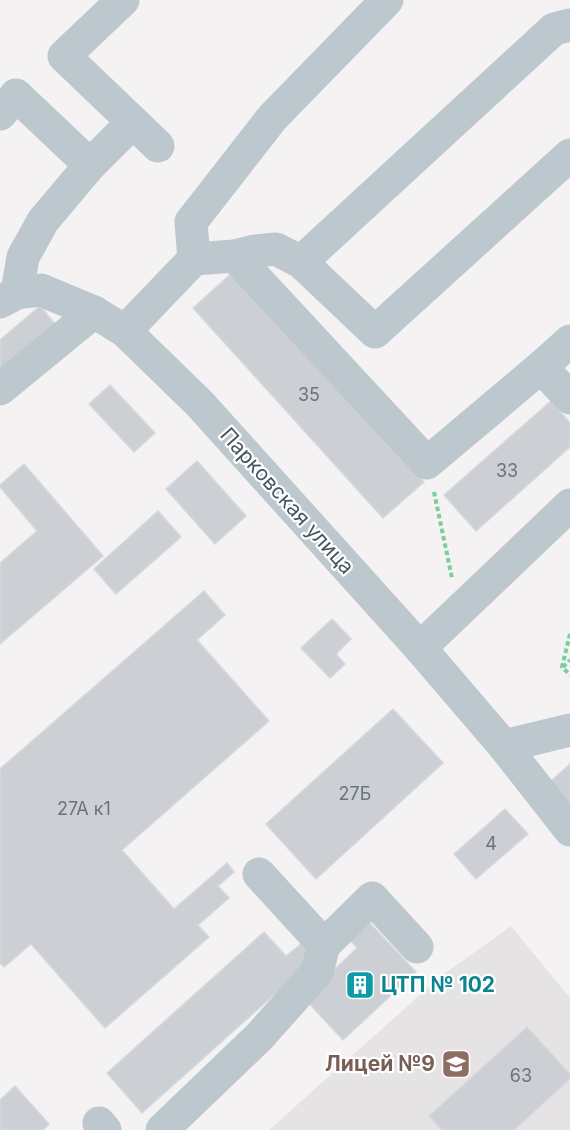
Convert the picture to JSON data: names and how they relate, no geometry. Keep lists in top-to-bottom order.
{
  "streets": {
    "street": ["Парковская улица"]
  },
  "places": {
    "building": ["ЦТП № 102"],
    "school or university": ["Лицей №9"]
  },
  "house_numbers": [
    "35",
    "33",
    "27Б",
    "27А к1",
    "4",
    "63"
  ]
}
